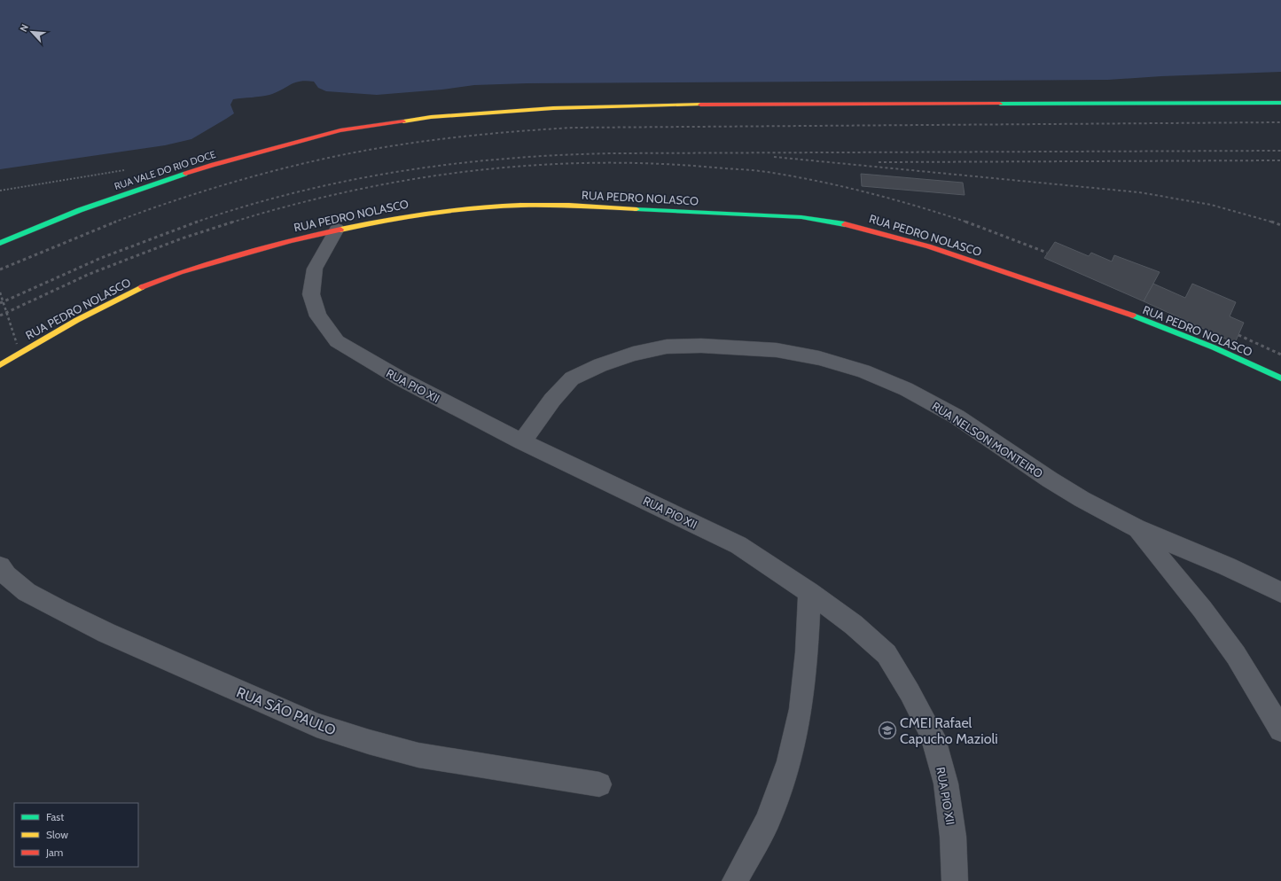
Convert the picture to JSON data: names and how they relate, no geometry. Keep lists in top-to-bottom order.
{
  "streets": {
    "street": [
      "RUA VALE DO RIO DOCE",
      "RUA PEDRO NOLASCO",
      "RUA PIO XII",
      "RUA NELSON MONTEIRO",
      "RUA SÃO PAULO"
    ]
  },
  "crossings": [
    ["RUA PEDRO NOLASCO", "RUA PIO XII"],
    ["RUA PIO XII", "RUA NELSON MONTEIRO"]
  ],
  "places": {
    "school or university": ["CMEI Rafael Capucho Mazioli"]
  },
  "legend": ["Fast", "Slow", "Jam"],
  "north": "top left"
}
